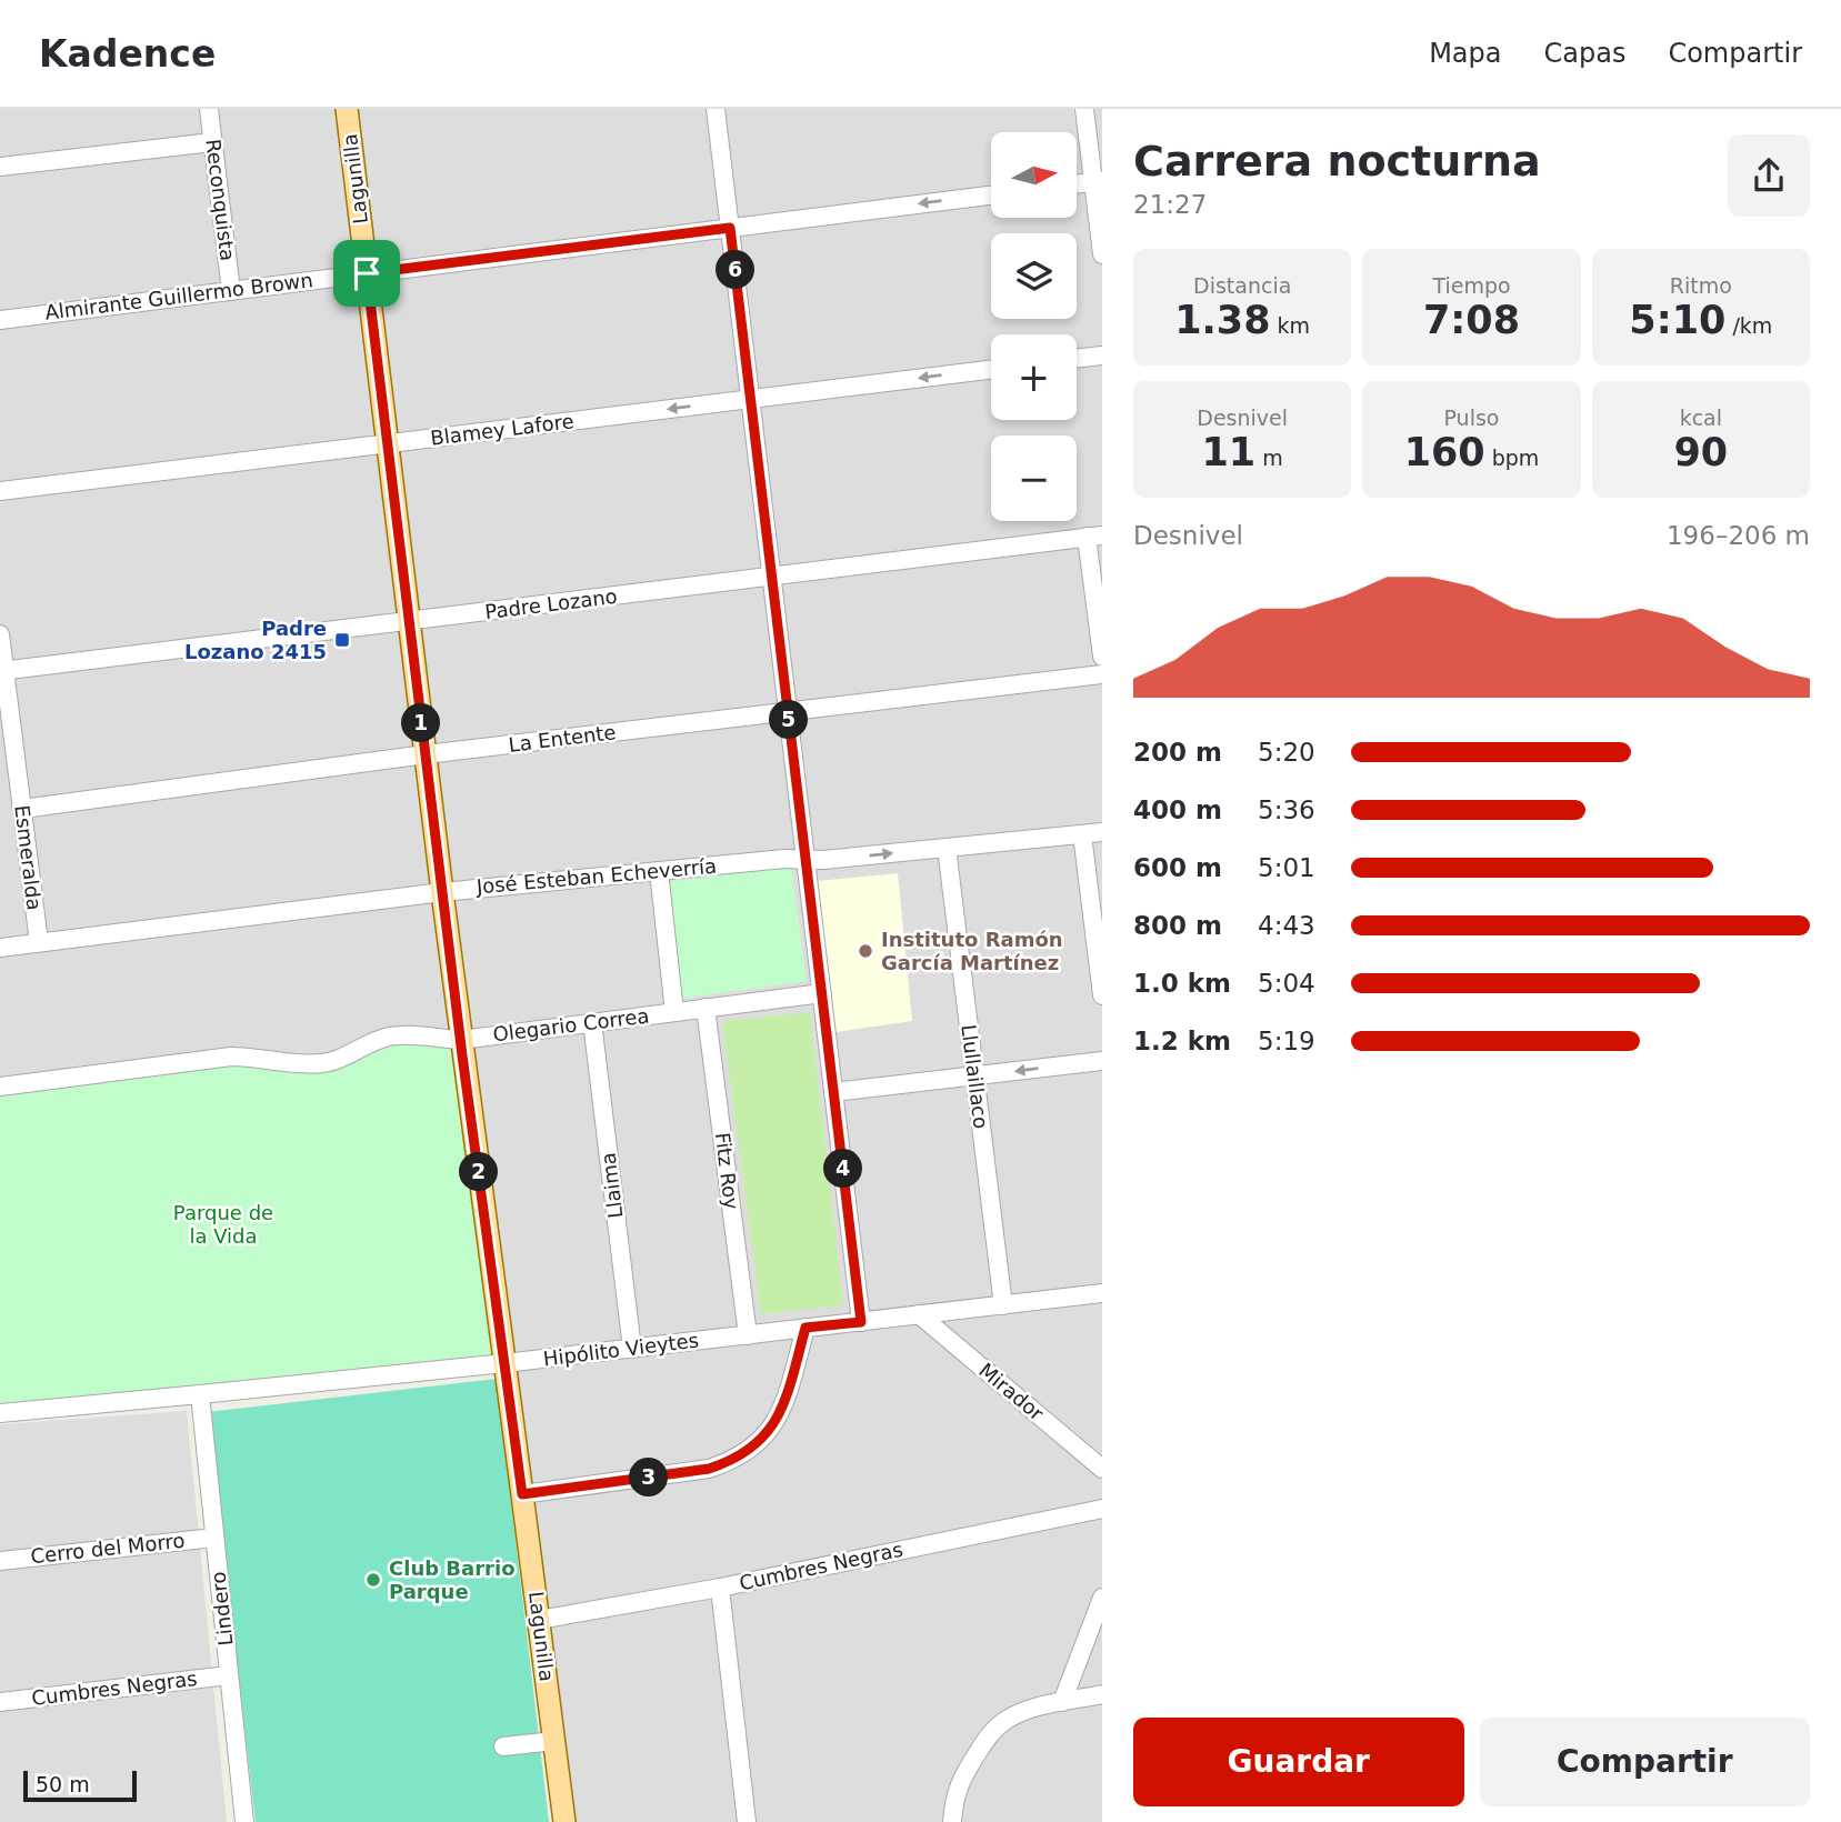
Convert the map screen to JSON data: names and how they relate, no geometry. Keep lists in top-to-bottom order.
{
  "streets": {
    "main road": ["Lagunilla"],
    "street": [
      "Reconquista",
      "Almirante Guillermo Brown",
      "Blamey Lafore",
      "Padre Lozano",
      "La Entente",
      "Esmeralda",
      "José Esteban Echeverría",
      "Olegario Correa",
      "Llullaillaco",
      "Fitz Roy",
      "Llaima",
      "Hipólito Vieytes",
      "Mirador",
      "Cerro del Morro",
      "Cumbres Negras",
      "Lindero"
    ]
  },
  "crossings": [
    ["Lagunilla", "Almirante Guillermo Brown"],
    ["Lagunilla", "Blamey Lafore"],
    ["Lagunilla", "Padre Lozano"],
    ["Lagunilla", "La Entente"],
    ["Lagunilla", "José Esteban Echeverría"],
    ["Lagunilla", "Olegario Correa"],
    ["Lagunilla", "Hipólito Vieytes"],
    ["Lagunilla", "Cumbres Negras"],
    ["Reconquista", "Almirante Guillermo Brown"],
    ["Padre Lozano", "Esmeralda"],
    ["La Entente", "Esmeralda"],
    ["Esmeralda", "José Esteban Echeverría"],
    ["José Esteban Echeverría", "Llullaillaco"],
    ["Olegario Correa", "Fitz Roy"],
    ["Olegario Correa", "Llaima"],
    ["Llullaillaco", "Hipólito Vieytes"],
    ["Fitz Roy", "Hipólito Vieytes"],
    ["Llaima", "Hipólito Vieytes"],
    ["Hipólito Vieytes", "Mirador"],
    ["Hipólito Vieytes", "Lindero"],
    ["Cerro del Morro", "Lindero"],
    ["Cumbres Negras", "Lindero"]
  ],
  "one_way": ["Blamey Lafore"],
  "parks": ["Parque de la Vida"],
  "places": {
    "transit": ["Padre Lozano 2415"],
    "other": ["Instituto Ramón García Martínez", "Club Barrio Parque"]
  },
  "scale_bar": "50 m",
  "north": "right",
  "page": {
    "header": "Kadence",
    "nav": ["Mapa", "Capas", "Compartir"],
    "heading": ["Carrera nocturna", "21:27"],
    "map_buttons": ["+", "−"],
    "stats": [
      ["Distancia", "1.38 km"],
      ["Tiempo", "7:08"],
      ["Ritmo", "5:10 /km"],
      ["Desnivel", "11 m"],
      ["Pulso", "160 bpm"],
      ["kcal", "90"]
    ],
    "pins": [
      "6",
      "5",
      "1",
      "4",
      "2",
      "3"
    ],
    "chart": ["Desnivel", "196–206 m"],
    "list": [
      {
        "name": "200 m",
        "note": "5:20"
      },
      {
        "name": "400 m",
        "note": "5:36"
      },
      {
        "name": "600 m",
        "note": "5:01"
      },
      {
        "name": "800 m",
        "note": "4:43"
      },
      {
        "name": "1.0 km",
        "note": "5:04"
      },
      {
        "name": "1.2 km",
        "note": "5:19"
      }
    ],
    "buttons": ["Guardar", "Compartir"],
    "scale": "50 m"
  }
}
